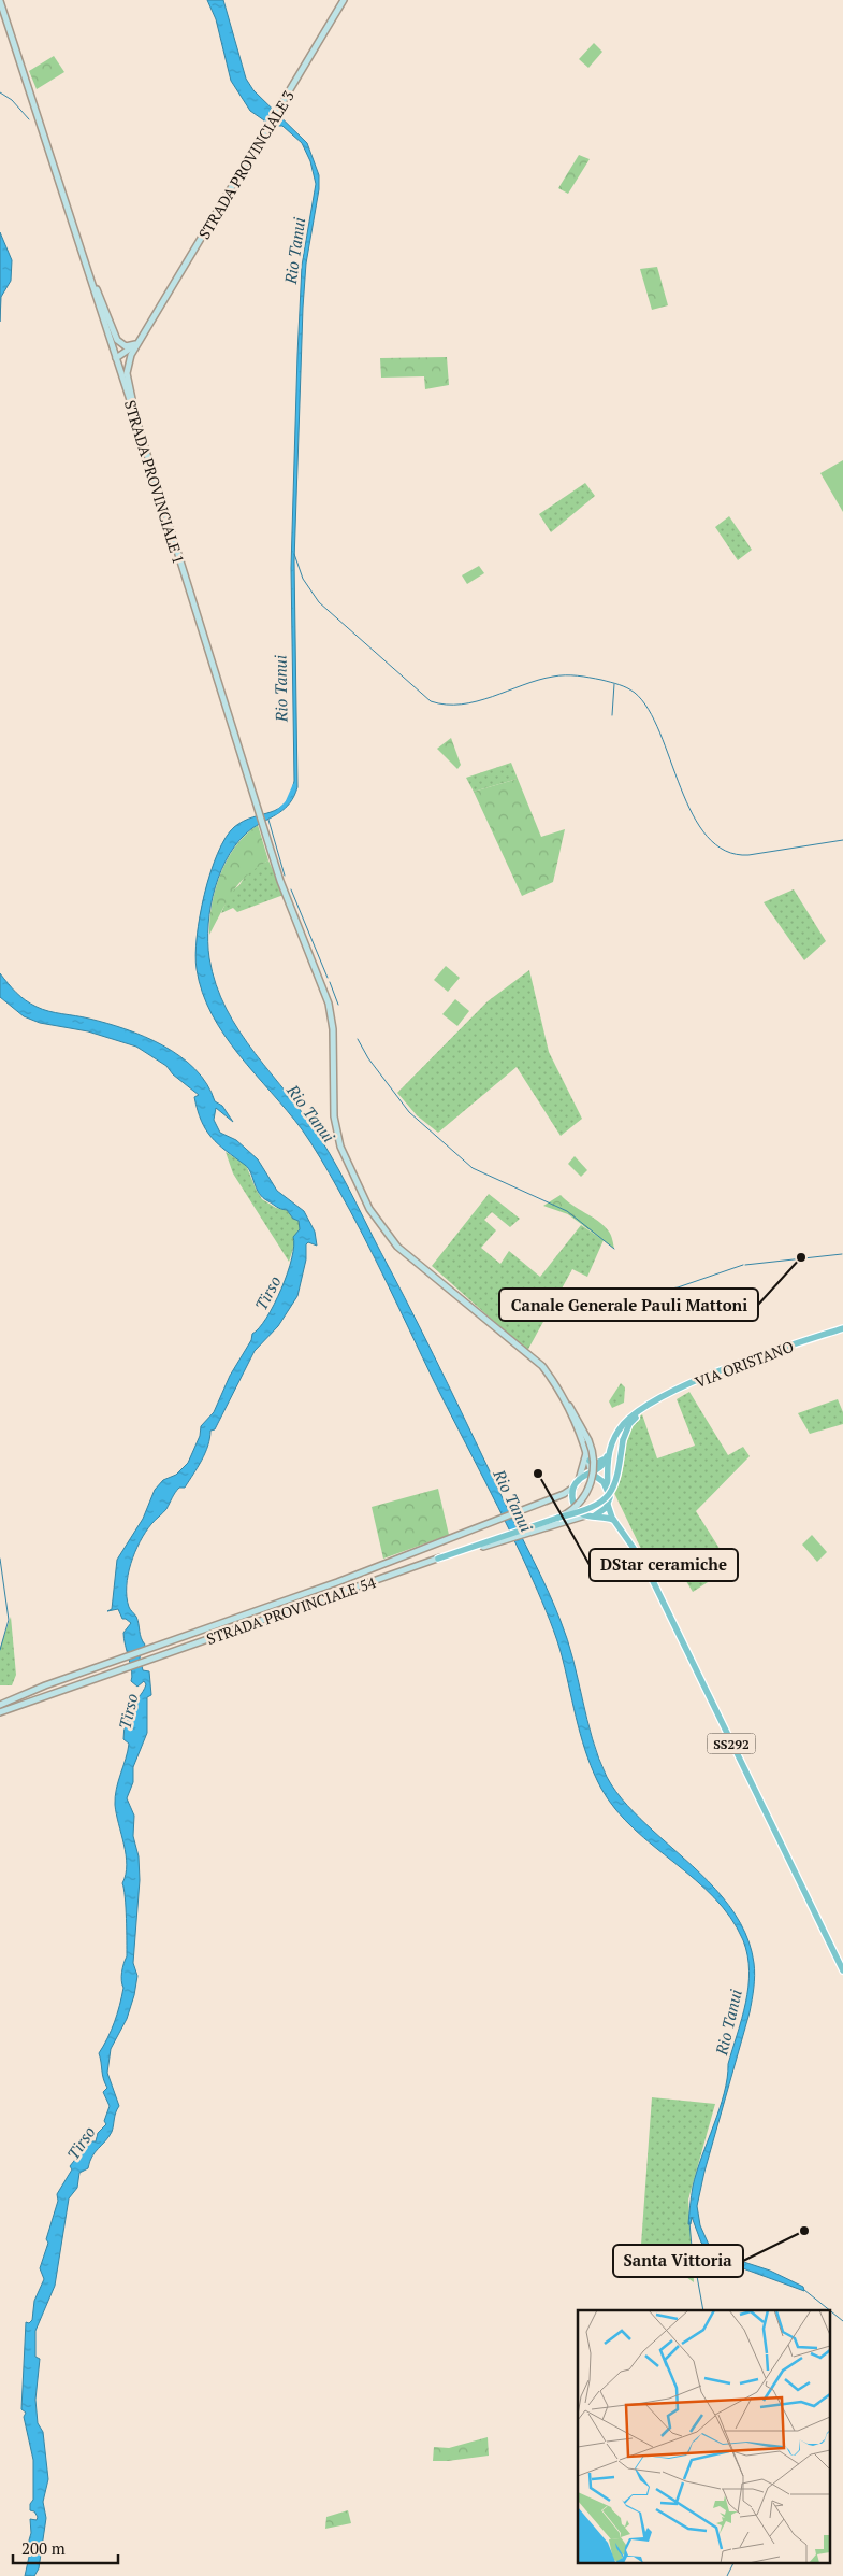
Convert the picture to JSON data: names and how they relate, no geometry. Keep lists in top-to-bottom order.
{
  "streets": {
    "main road": [
      "STRADA PROVINCIALE 3",
      "STRADA PROVINCIALE 1",
      "VIA ORISTANO",
      "STRADA PROVINCIALE 54",
      "SS292"
    ]
  },
  "crossings": [
    ["VIA ORISTANO", "SS292"]
  ],
  "water": ["Rio Tanui", "Tirso"],
  "places": ["Canale Generale Pauli Mattoni", "DStar ceramiche", "Santa Vittoria"],
  "scale_bar": "200 m"
}
